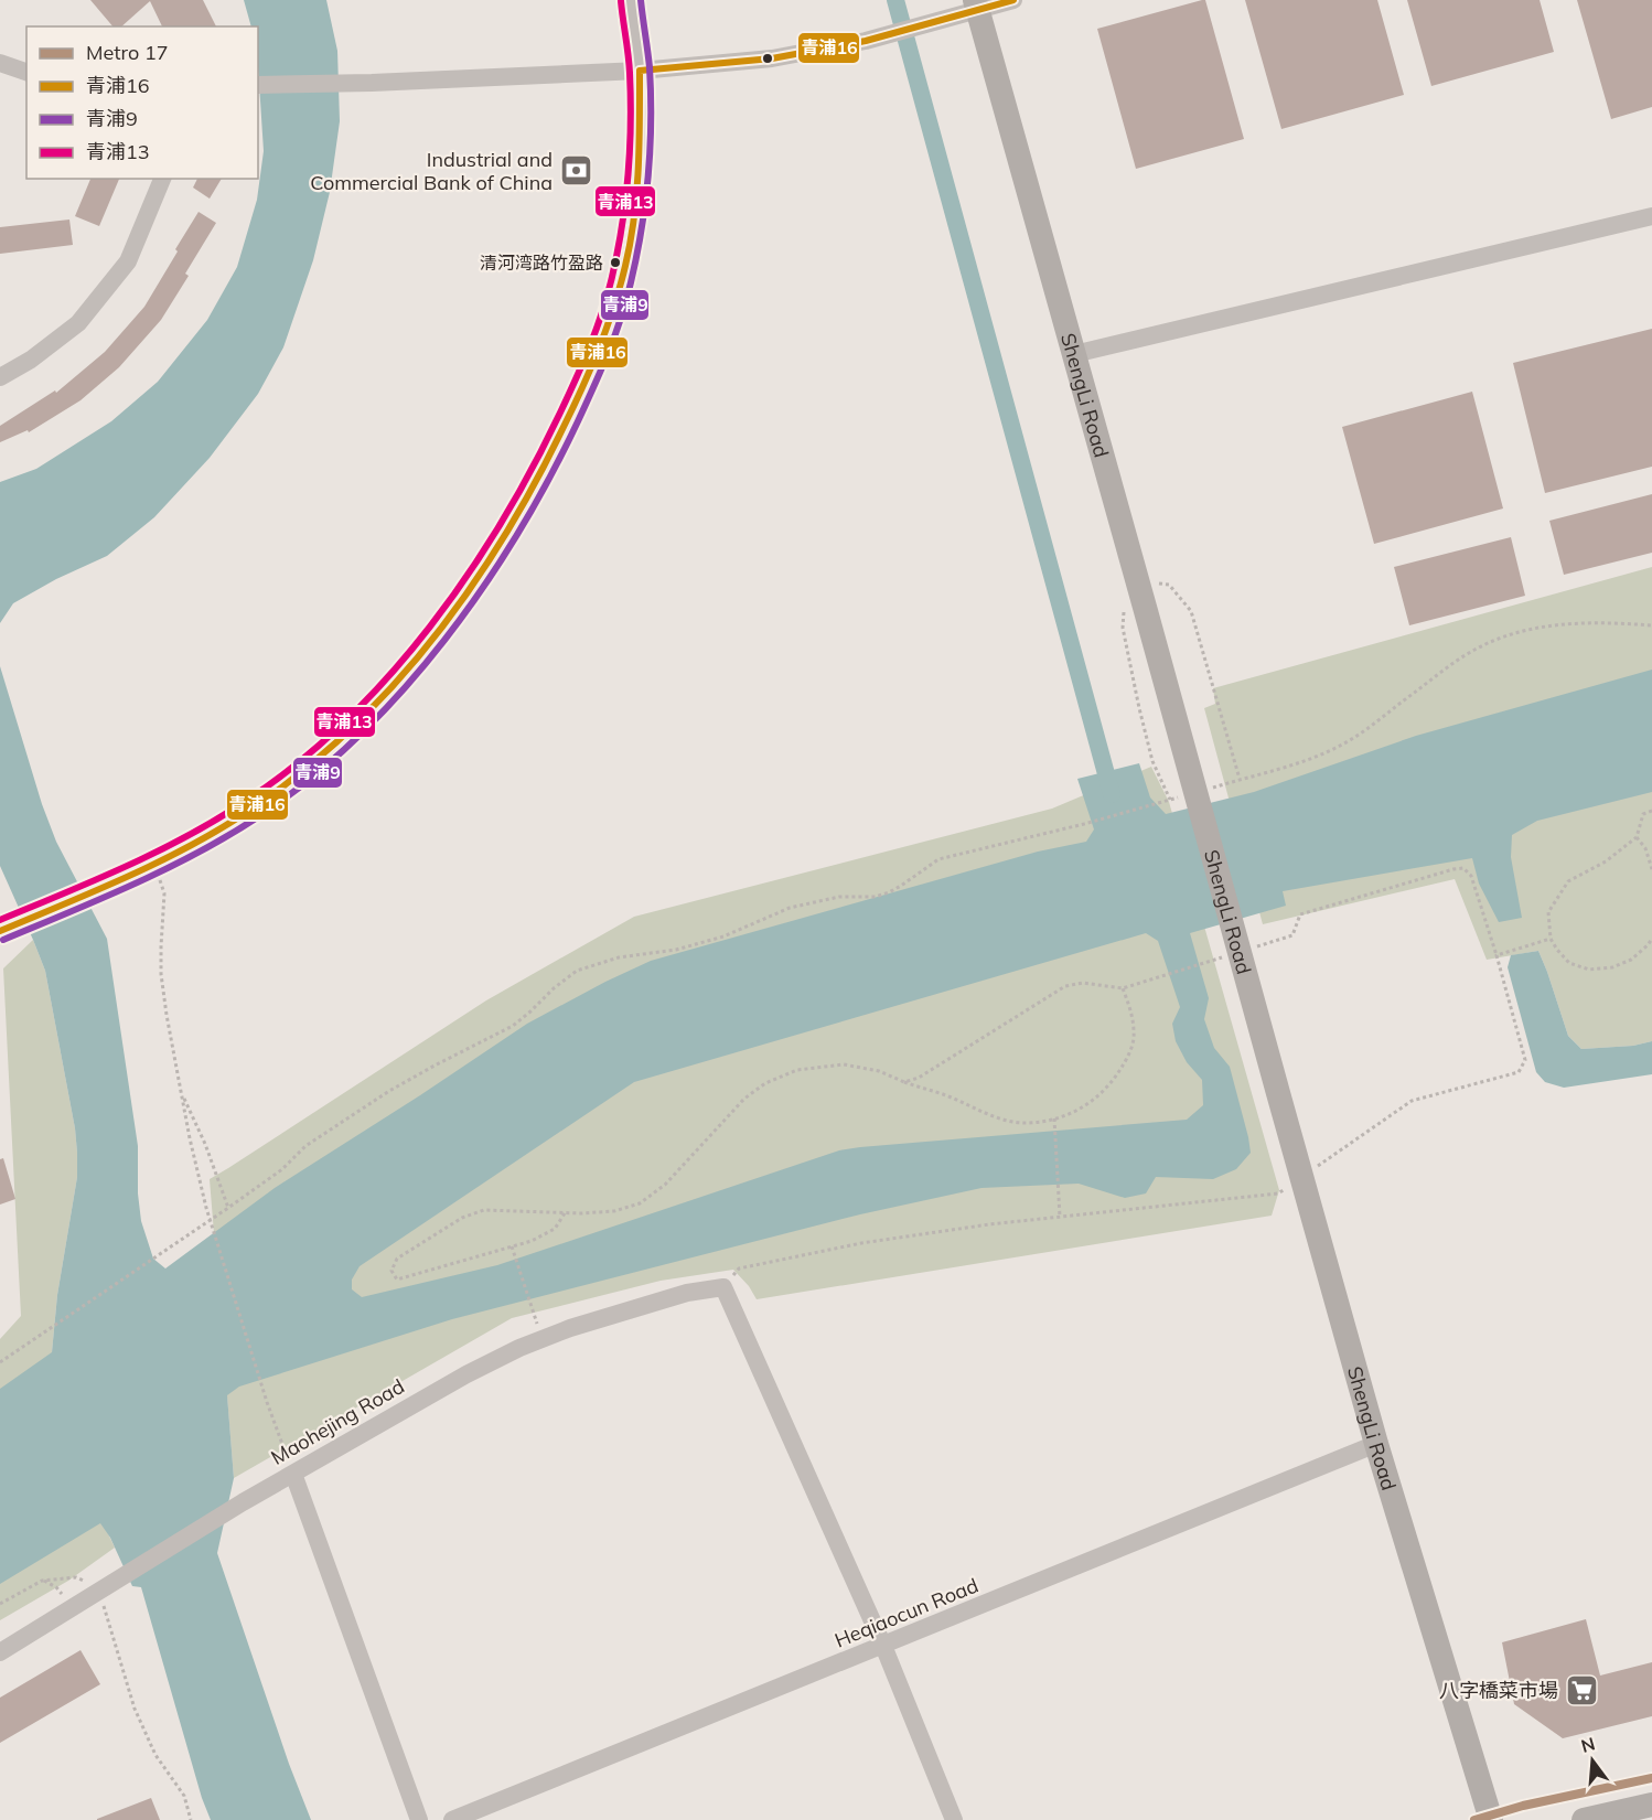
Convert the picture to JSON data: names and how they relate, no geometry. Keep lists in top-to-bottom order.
{
  "streets": {
    "main road": ["ShengLi Road"],
    "street": ["Maohejing Road", "Heqiaocun Road"]
  },
  "crossings": [
    ["ShengLi Road", "Heqiaocun Road"]
  ],
  "places": {
    "bank": ["Industrial and Commercial Bank of China"],
    "other": ["清河湾路竹盈路"],
    "supermarket": ["八字橋菜市場"]
  },
  "lines": [
    "transit line 青浦16",
    "transit line 青浦9",
    "transit line 青浦13",
    "metro line 17"
  ],
  "legend": [
    "Metro 17",
    "青浦16",
    "青浦9",
    "青浦13"
  ],
  "north": "top"
}
